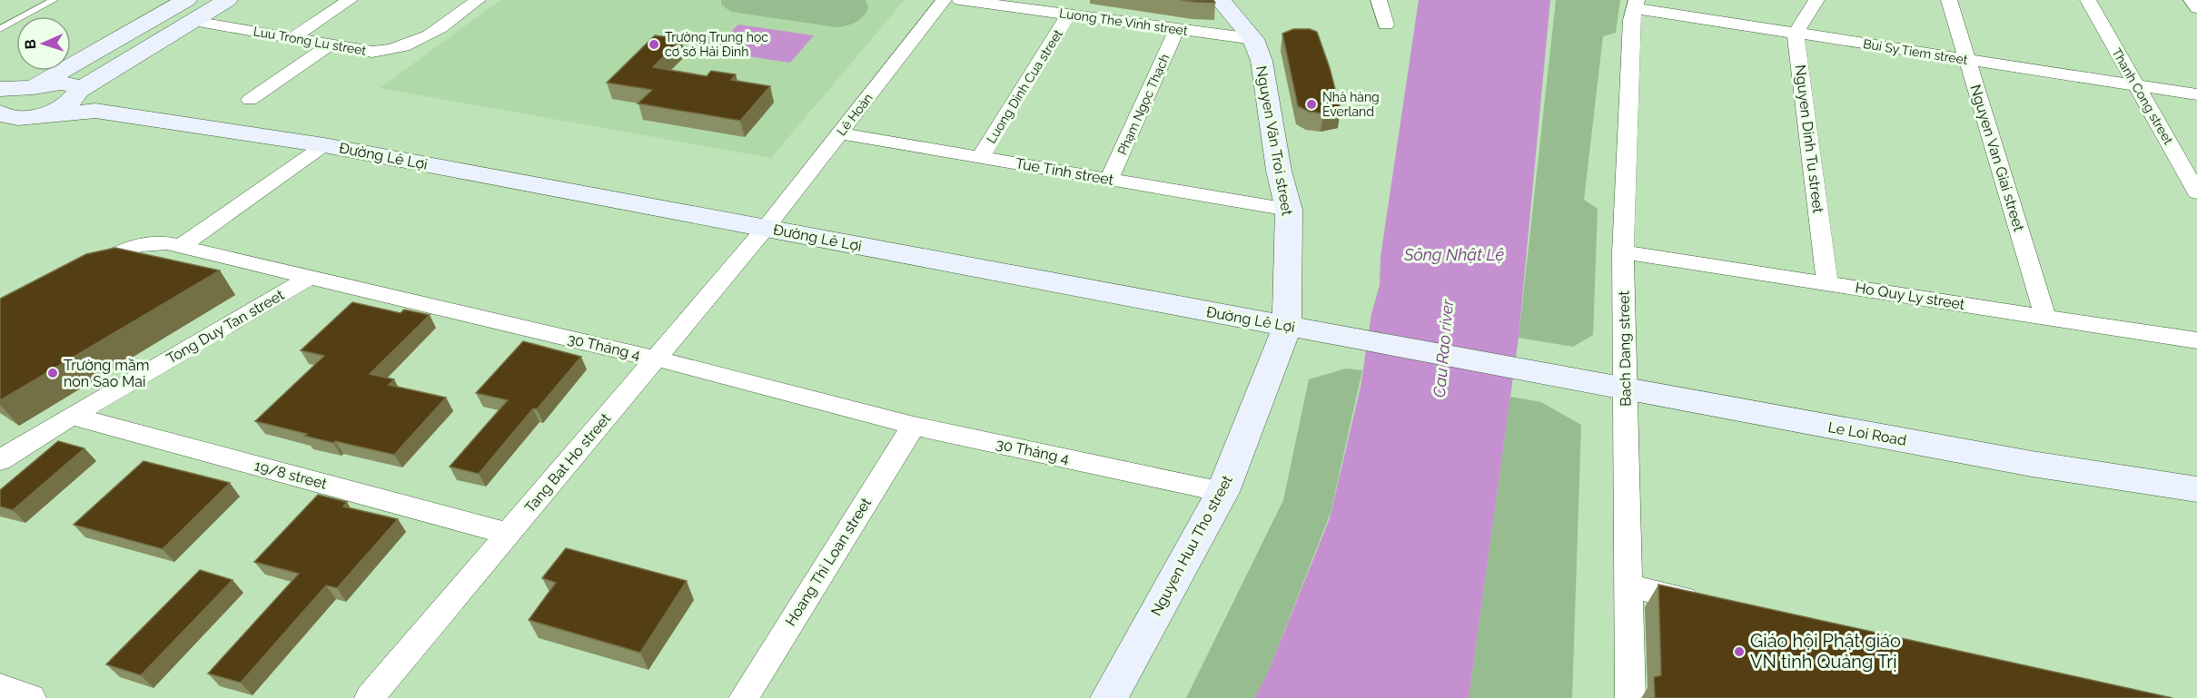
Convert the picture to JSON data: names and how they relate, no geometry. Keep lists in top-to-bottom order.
{
  "streets": {
    "main road": [
      "Nguyen Văn Troi street",
      "Đường Lê Lợi",
      "Le Loi Road",
      "Nguyen Huu Tho street"
    ],
    "street": [
      "Luong The Vinh street",
      "Luu Trong Lu street",
      "Bui Sy Tiem street",
      "Luong Dinh Cua street",
      "Thanh Cong street",
      "Phạm Ngọc Thạch",
      "Lê Hoàn",
      "Nguyen Dinh Tu street",
      "Nguyen Van Giai street",
      "Tue Tinh street",
      "Ho Quy Ly street",
      "Tong Duy Tan street",
      "30 Tháng 4",
      "Bach Dang street",
      "Tang Bat Ho street",
      "19/8 street",
      "Hoang Thi Loan street"
    ]
  },
  "crossings": [
    ["Luong The Vinh street", "Luong Dinh Cua street"],
    ["Luong The Vinh street", "Phạm Ngọc Thạch"],
    ["Luong The Vinh street", "Nguyen Văn Troi street"],
    ["Bui Sy Tiem street", "Thanh Cong street"],
    ["Bui Sy Tiem street", "Nguyen Dinh Tu street"],
    ["Bui Sy Tiem street", "Nguyen Van Giai street"],
    ["Bui Sy Tiem street", "Bach Dang street"],
    ["Luong Dinh Cua street", "Tue Tinh street"],
    ["Phạm Ngọc Thạch", "Tue Tinh street"],
    ["Lê Hoàn", "Đường Lê Lợi"],
    ["Lê Hoàn", "Tue Tinh street"],
    ["Lê Hoàn", "Tang Bat Ho street"],
    ["Nguyen Dinh Tu street", "Ho Quy Ly street"],
    ["Nguyen Văn Troi street", "Đường Lê Lợi"],
    ["Nguyen Văn Troi street", "Tue Tinh street"],
    ["Nguyen Văn Troi street", "Nguyen Huu Tho street"],
    ["Đường Lê Lợi", "Le Loi Road"],
    ["Đường Lê Lợi", "Tang Bat Ho street"],
    ["Đường Lê Lợi", "Nguyen Huu Tho street"],
    ["Nguyen Van Giai street", "Ho Quy Ly street"],
    ["Ho Quy Ly street", "Bach Dang street"],
    ["Tong Duy Tan street", "30 Tháng 4"],
    ["Tong Duy Tan street", "19/8 street"],
    ["30 Tháng 4", "Tang Bat Ho street"],
    ["30 Tháng 4", "Nguyen Huu Tho street"],
    ["30 Tháng 4", "Hoang Thi Loan street"],
    ["Bach Dang street", "Le Loi Road"],
    ["Tang Bat Ho street", "19/8 street"]
  ],
  "water": ["Sông Nhật Lệ", "Cau Rao river"],
  "places": [
    "Trường Trung học cơ sở Hải Đình",
    "Nhà hàng Everland",
    "Trường mầm non Sao Mai",
    "Giáo hội Phật giáo VN tỉnh Quảng Trị"
  ],
  "north": "left"
}
